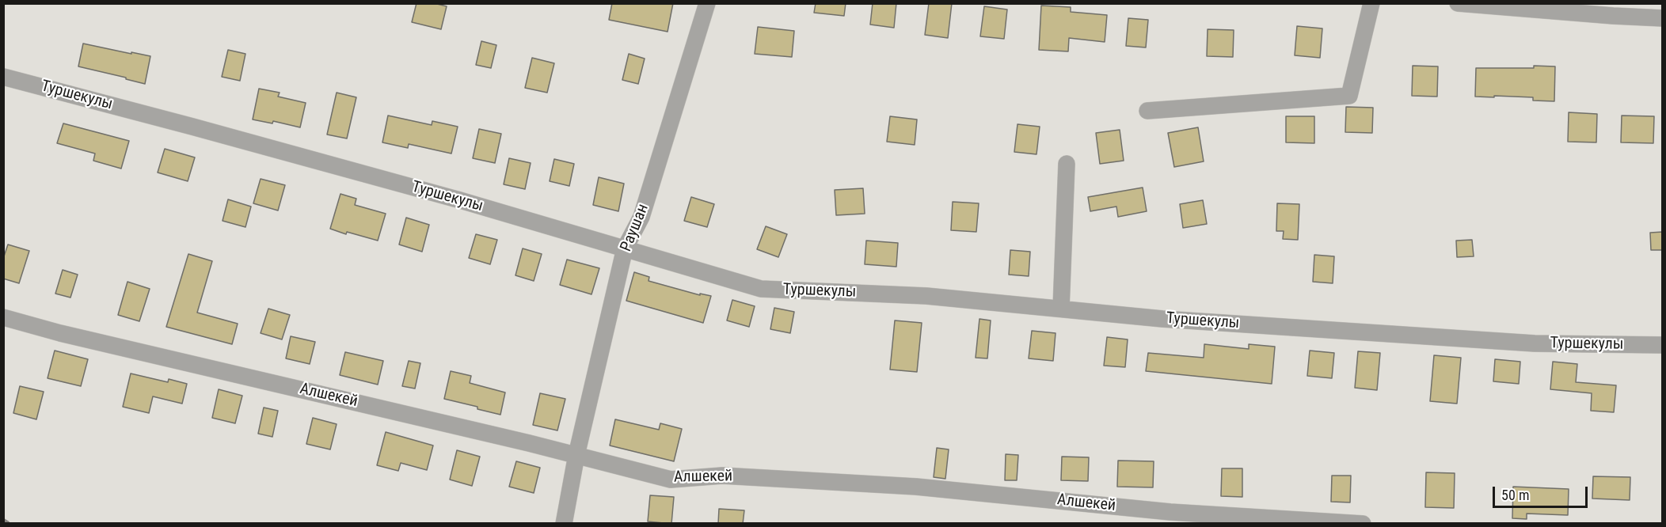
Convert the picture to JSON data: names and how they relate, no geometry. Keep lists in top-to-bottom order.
{
  "streets": {
    "street": ["Туршекулы", "Раушан", "Алшекей"]
  },
  "crossings": [
    ["Туршекулы", "Раушан"],
    ["Раушан", "Алшекей"]
  ],
  "scale_bar": "50 m"
}
